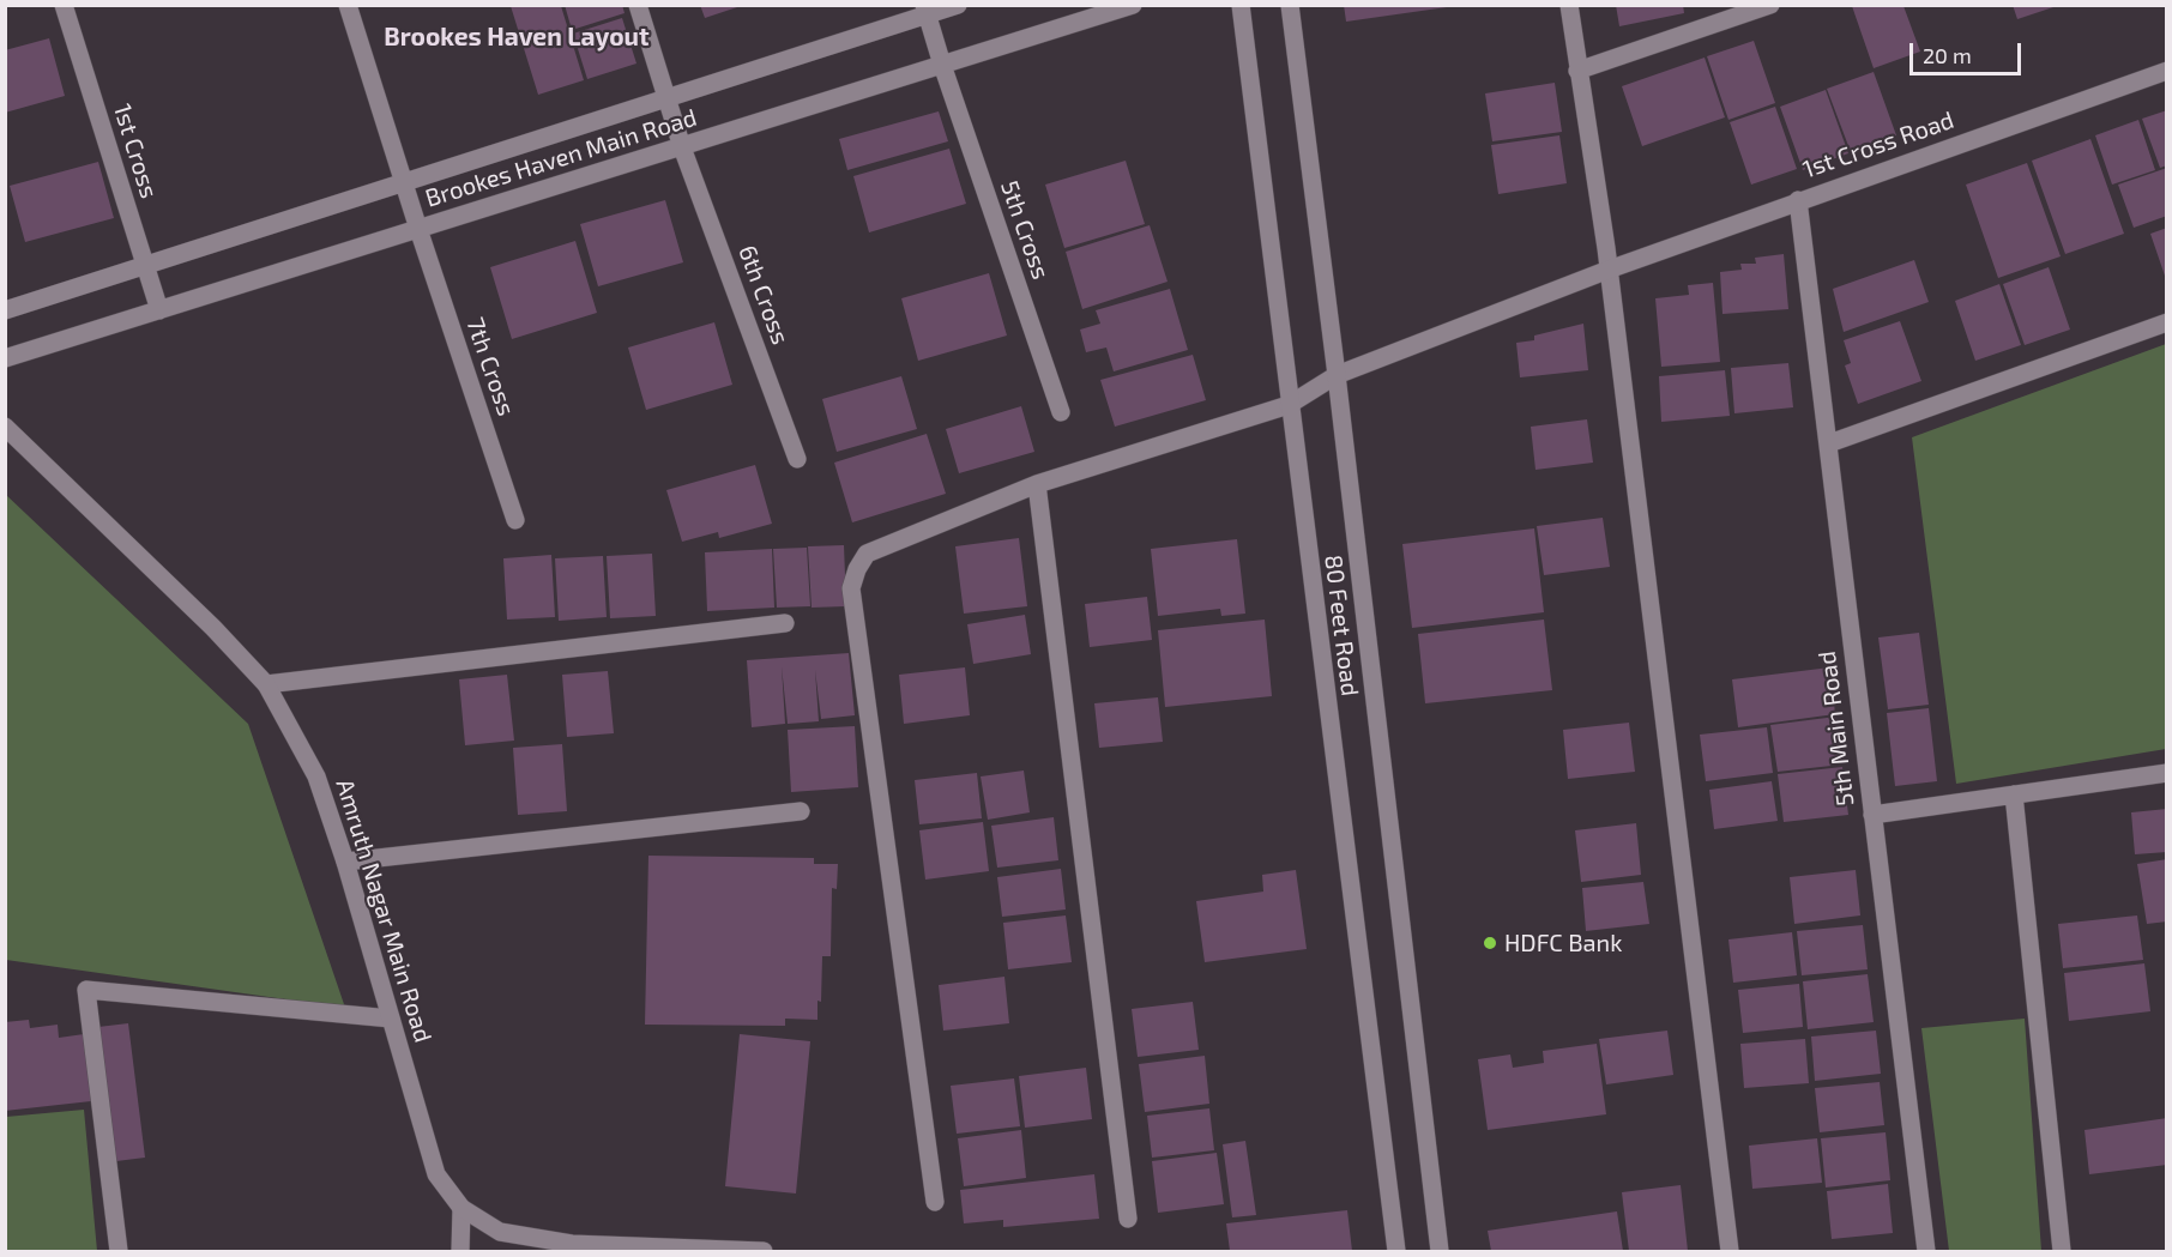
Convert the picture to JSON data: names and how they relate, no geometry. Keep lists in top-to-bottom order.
{
  "streets": {
    "street": [
      "1st Cross Road",
      "1st Cross",
      "Brookes Haven Main Road",
      "5th Cross",
      "6th Cross",
      "7th Cross",
      "80 Feet Road",
      "5th Main Road",
      "Amruth Nagar Main Road"
    ]
  },
  "crossings": [
    ["1st Cross Road", "80 Feet Road"],
    ["1st Cross Road", "5th Main Road"],
    ["1st Cross", "Brookes Haven Main Road"],
    ["Brookes Haven Main Road", "5th Cross"],
    ["Brookes Haven Main Road", "6th Cross"],
    ["Brookes Haven Main Road", "7th Cross"]
  ],
  "districts": ["Brookes Haven Layout"],
  "places": ["HDFC Bank"],
  "scale_bar": "20 m"
}
